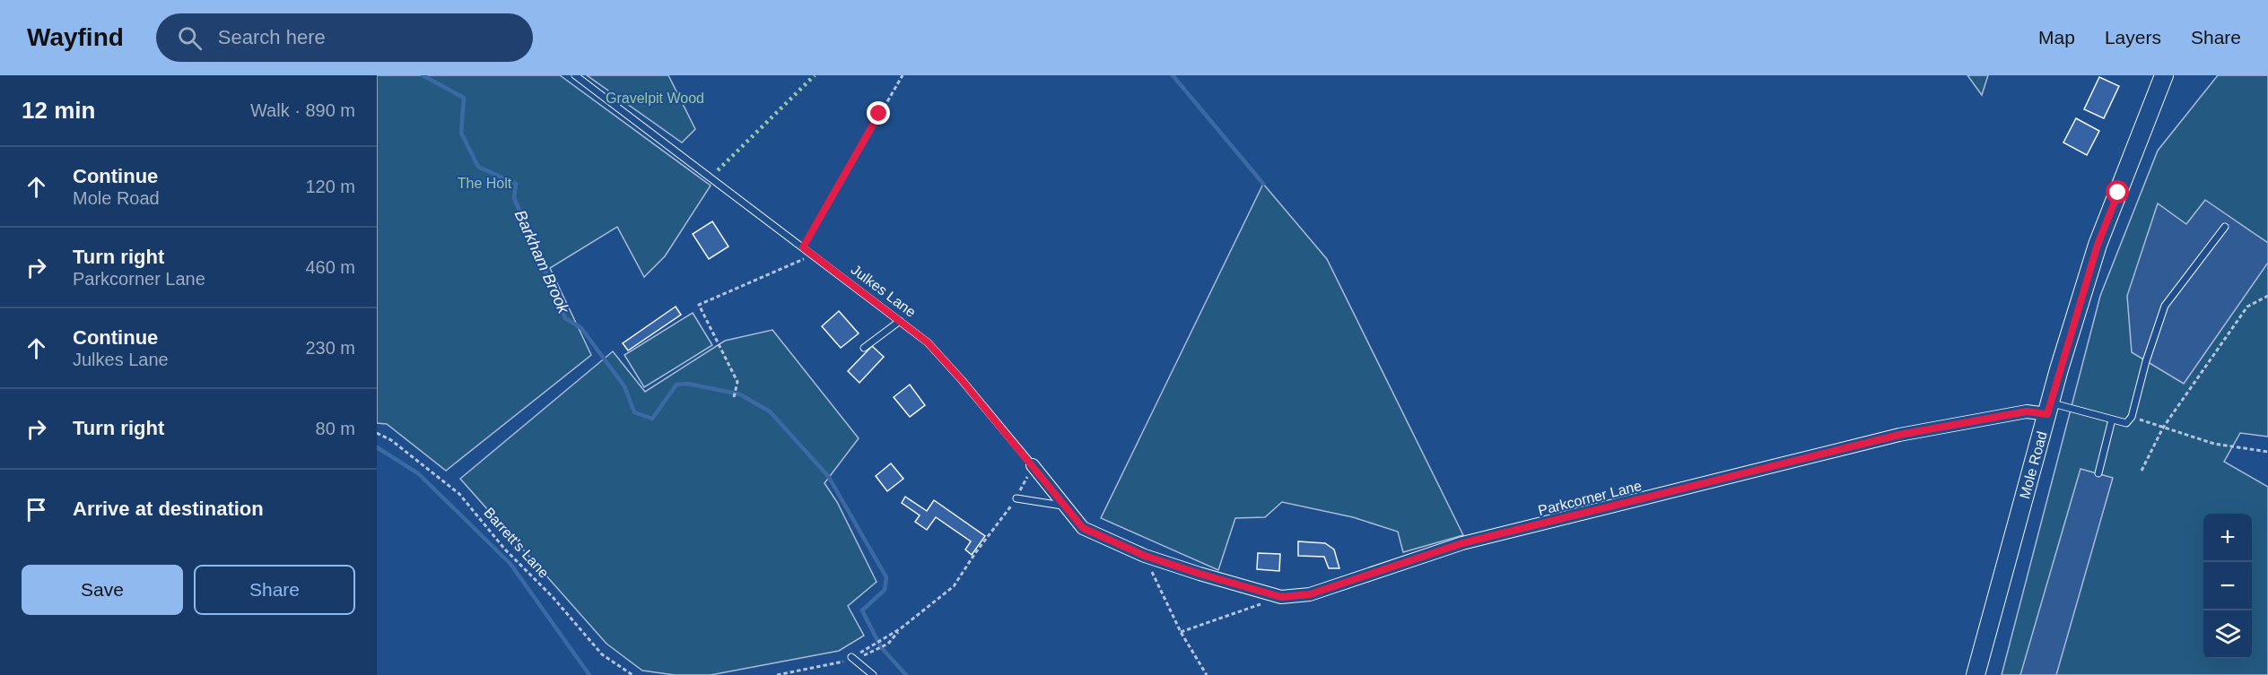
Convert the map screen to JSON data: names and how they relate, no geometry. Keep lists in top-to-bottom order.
{
  "streets": {
    "main road": ["Mole Road"],
    "street": ["Julkes Lane", "Parkcorner Lane"],
    "path": ["Barrett's Lane"]
  },
  "crossings": [
    ["Julkes Lane", "Parkcorner Lane"],
    ["Mole Road", "Parkcorner Lane"]
  ],
  "water": ["Barkham Brook"],
  "parks": ["Gravelpit Wood", "The Holt"],
  "page": {
    "header": "Wayfind",
    "search": "Search here",
    "nav": ["Map", "Layers", "Share"],
    "heading": ["12 min", "Walk · 890 m"],
    "list": [
      ["Continue", "Mole Road", "120 m"],
      ["Turn right", "Parkcorner Lane", "460 m"],
      ["Continue", "Julkes Lane", "230 m"],
      ["Turn right", "80 m"],
      "Arrive at destination"
    ],
    "map_buttons": ["+", "−"],
    "buttons": ["Save", "Share"]
  }
}
